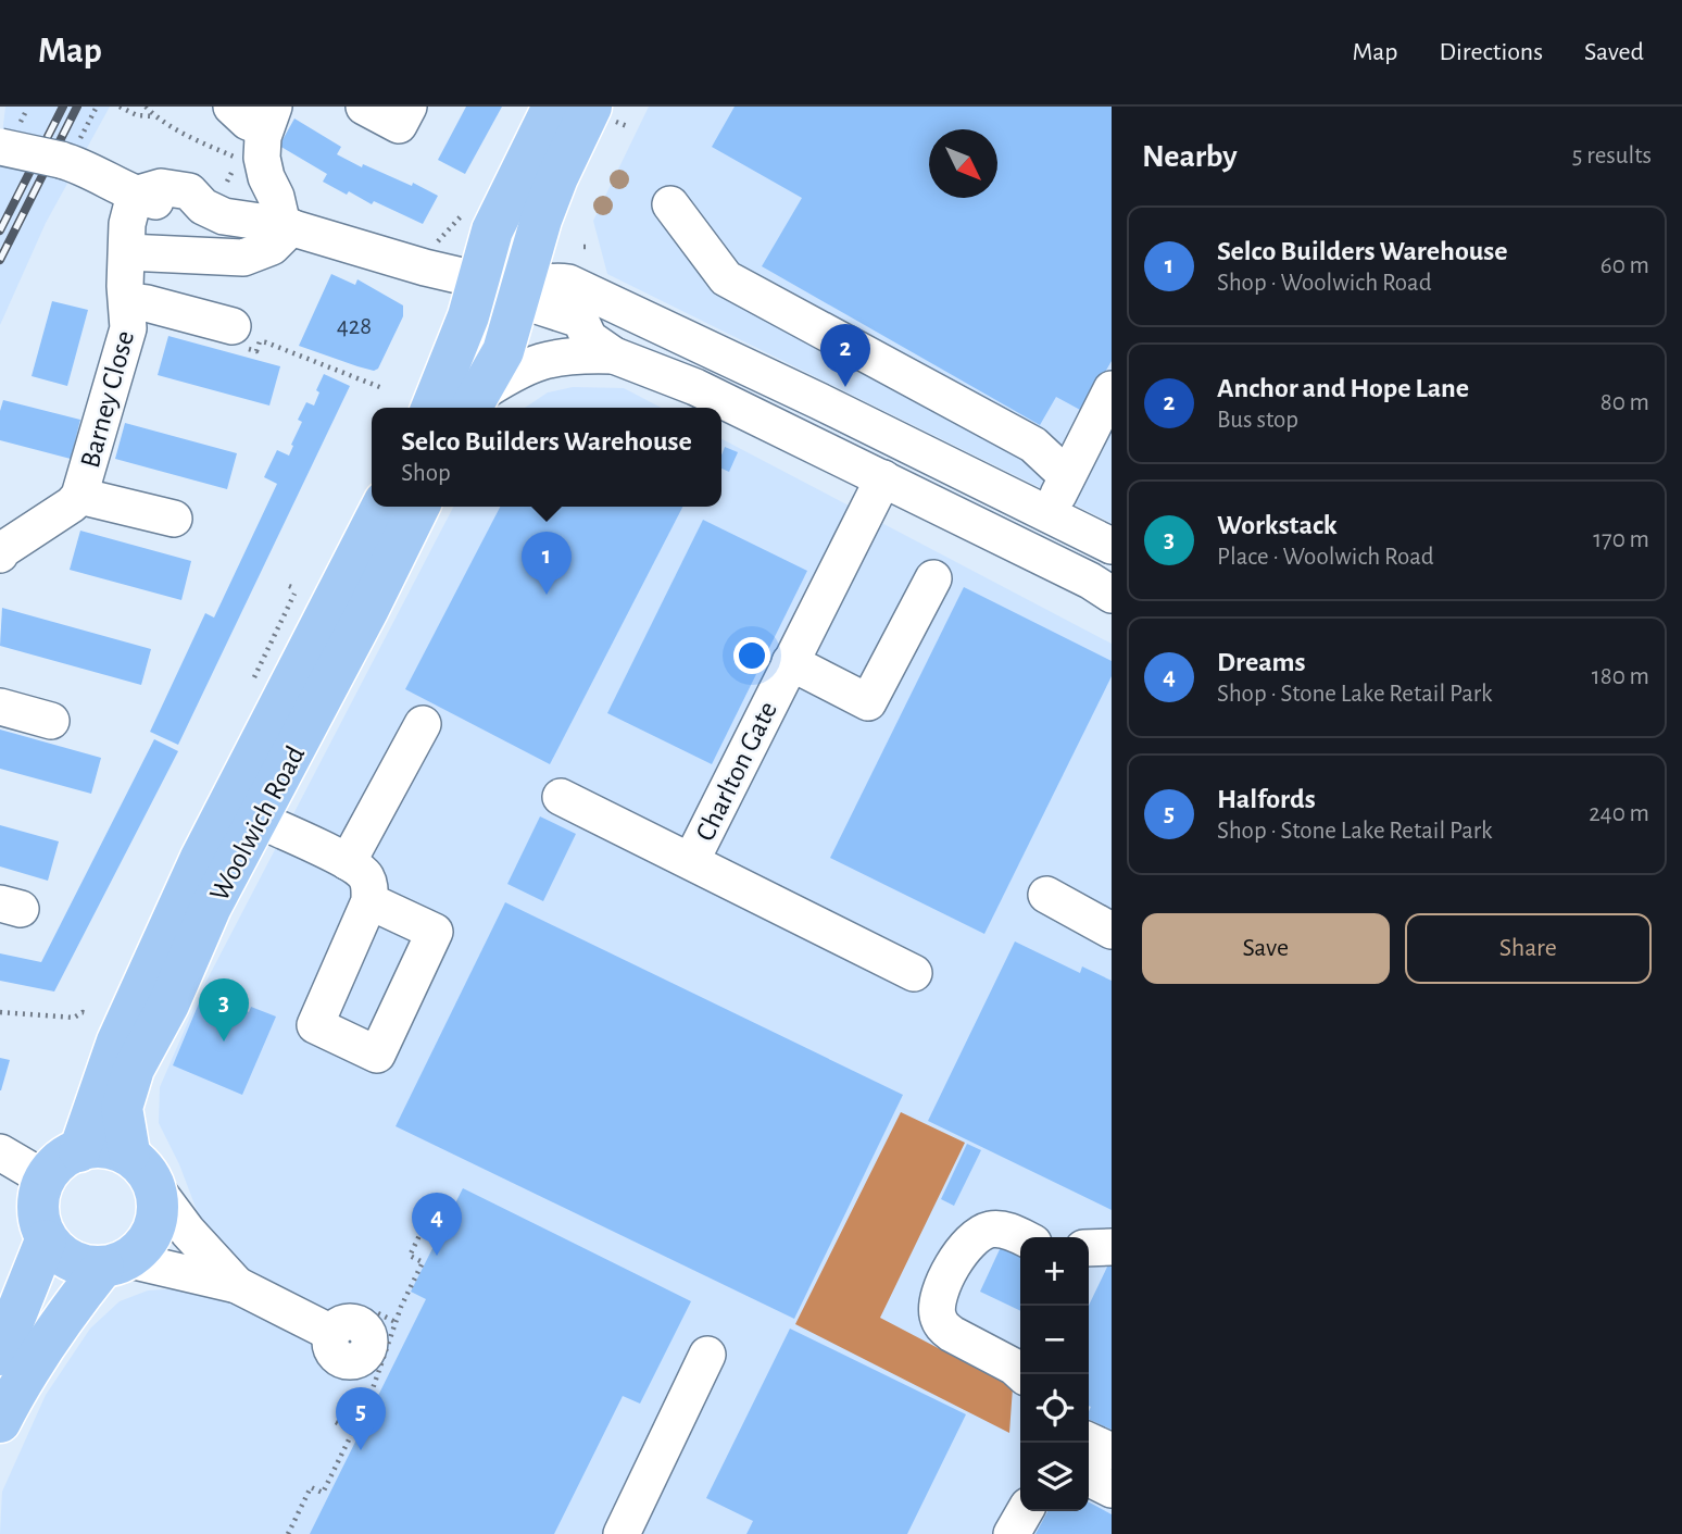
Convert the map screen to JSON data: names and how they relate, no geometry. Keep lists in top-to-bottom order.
{
  "streets": {
    "main road": ["Woolwich Road"],
    "street": ["Barney Close", "Charlton Gate"]
  },
  "house_numbers": ["428"],
  "north": "bottom right",
  "page": {
    "header": "Map",
    "nav": ["Map", "Directions", "Saved"],
    "heading": ["Nearby", "5 results"],
    "list": [
      {
        "mark": "1",
        "name": "Selco Builders Warehouse",
        "note": "Shop · Woolwich Road",
        "value": "60 m"
      },
      {
        "mark": "2",
        "name": "Anchor and Hope Lane",
        "note": "Bus stop",
        "value": "80 m"
      },
      {
        "mark": "3",
        "name": "Workstack",
        "note": "Place · Woolwich Road",
        "value": "170 m"
      },
      {
        "mark": "4",
        "name": "Dreams",
        "note": "Shop · Stone Lake Retail Park",
        "value": "180 m"
      },
      {
        "mark": "5",
        "name": "Halfords",
        "note": "Shop · Stone Lake Retail Park",
        "value": "240 m"
      }
    ],
    "pins": [
      "2",
      "1",
      "3",
      "4",
      "5"
    ],
    "popup": ["Selco Builders Warehouse", "Shop"],
    "buttons": ["Save", "Share"],
    "map_buttons": ["+", "−"]
  }
}
